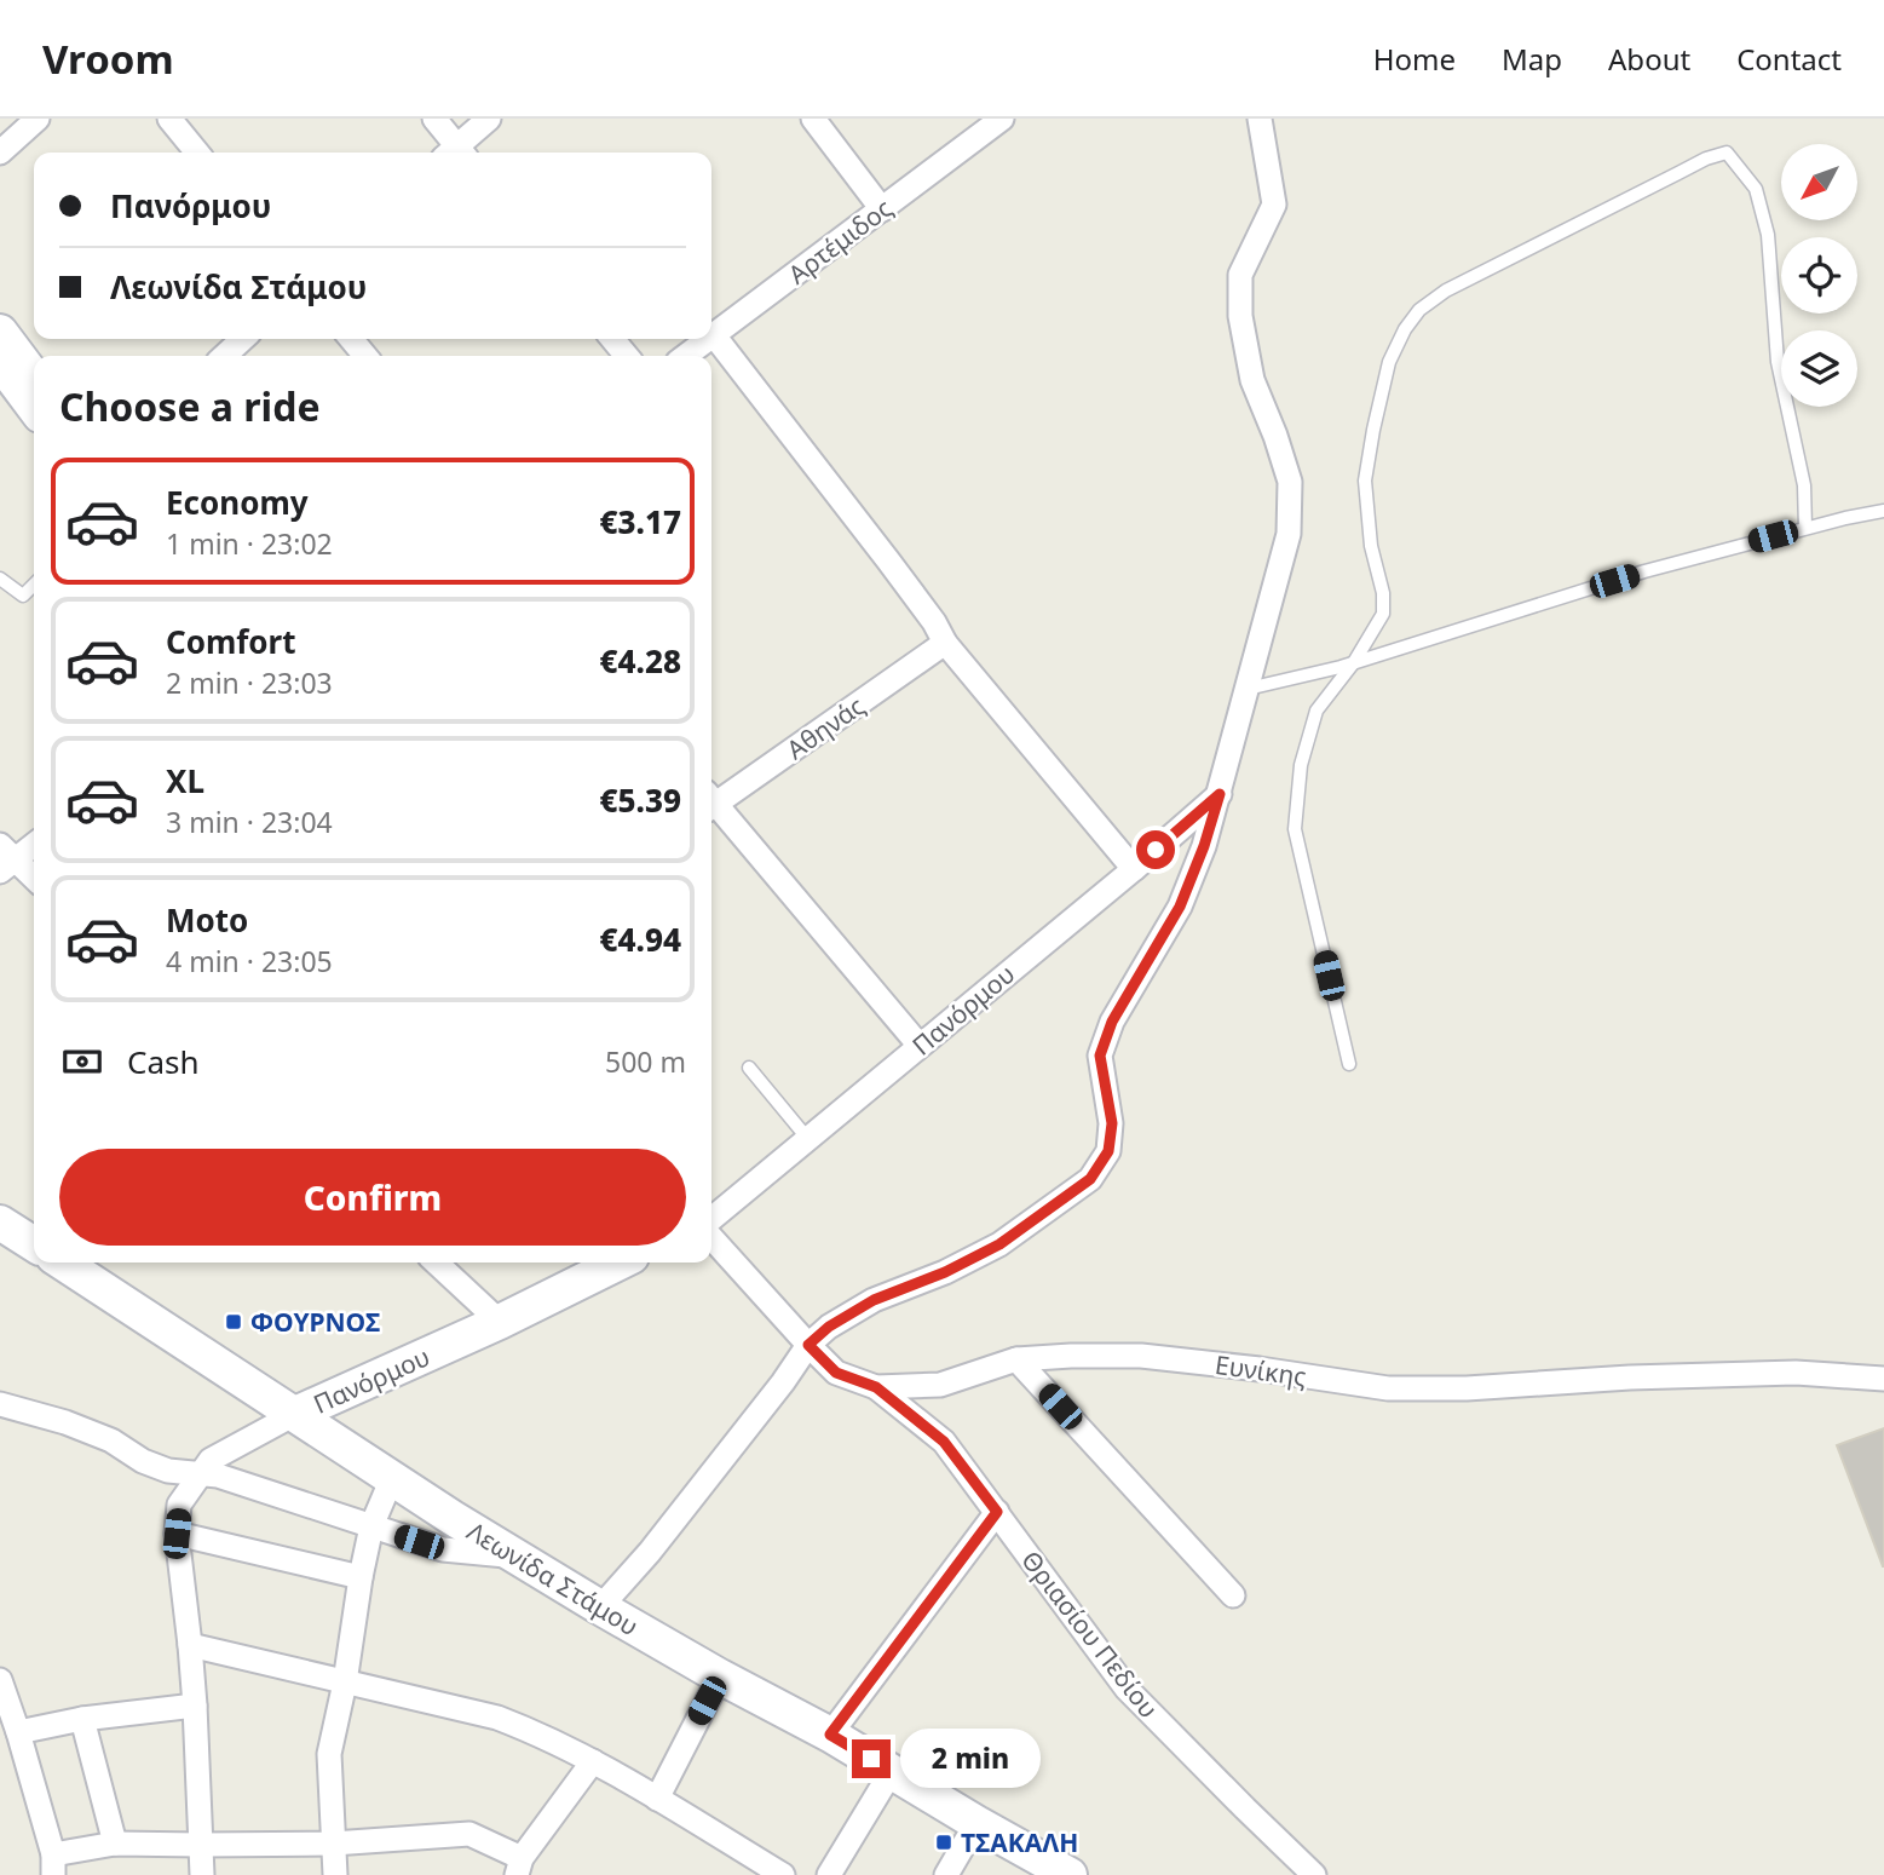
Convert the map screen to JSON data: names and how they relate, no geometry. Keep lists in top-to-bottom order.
{
  "streets": {
    "main road": ["Πανόρμου", "Λεωνίδα Στάμου"],
    "street": [
      "Αρτέμιδος",
      "Αθηνάς",
      "Ευνίκης",
      "Θριασίου Πεδίου"
    ]
  },
  "crossings": [
    ["Πανόρμου", "Λεωνίδα Στάμου"],
    ["Ευνίκης", "Θριασίου Πεδίου"]
  ],
  "places": {
    "transit": ["ΦΟΥΡΝΟΣ", "ΤΣΑΚΑΛΗ"]
  },
  "north": "bottom left",
  "page": {
    "header": "Vroom",
    "nav": [
      "Home",
      "Map",
      "About",
      "Contact"
    ],
    "banner": ["Πανόρμου", "Λεωνίδα Στάμου"],
    "heading": "Choose a ride",
    "list": [
      {
        "name": "Economy",
        "note": "1 min · 23:02",
        "value": "€3.17"
      },
      {
        "name": "Comfort",
        "note": "2 min · 23:03",
        "value": "€4.28"
      },
      {
        "name": "XL",
        "note": "3 min · 23:04",
        "value": "€5.39"
      },
      {
        "name": "Moto",
        "note": "4 min · 23:05",
        "value": "€4.94"
      }
    ],
    "pay": ["Cash", "500 m"],
    "buttons": "Confirm",
    "bubble": "2 min"
  }
}
